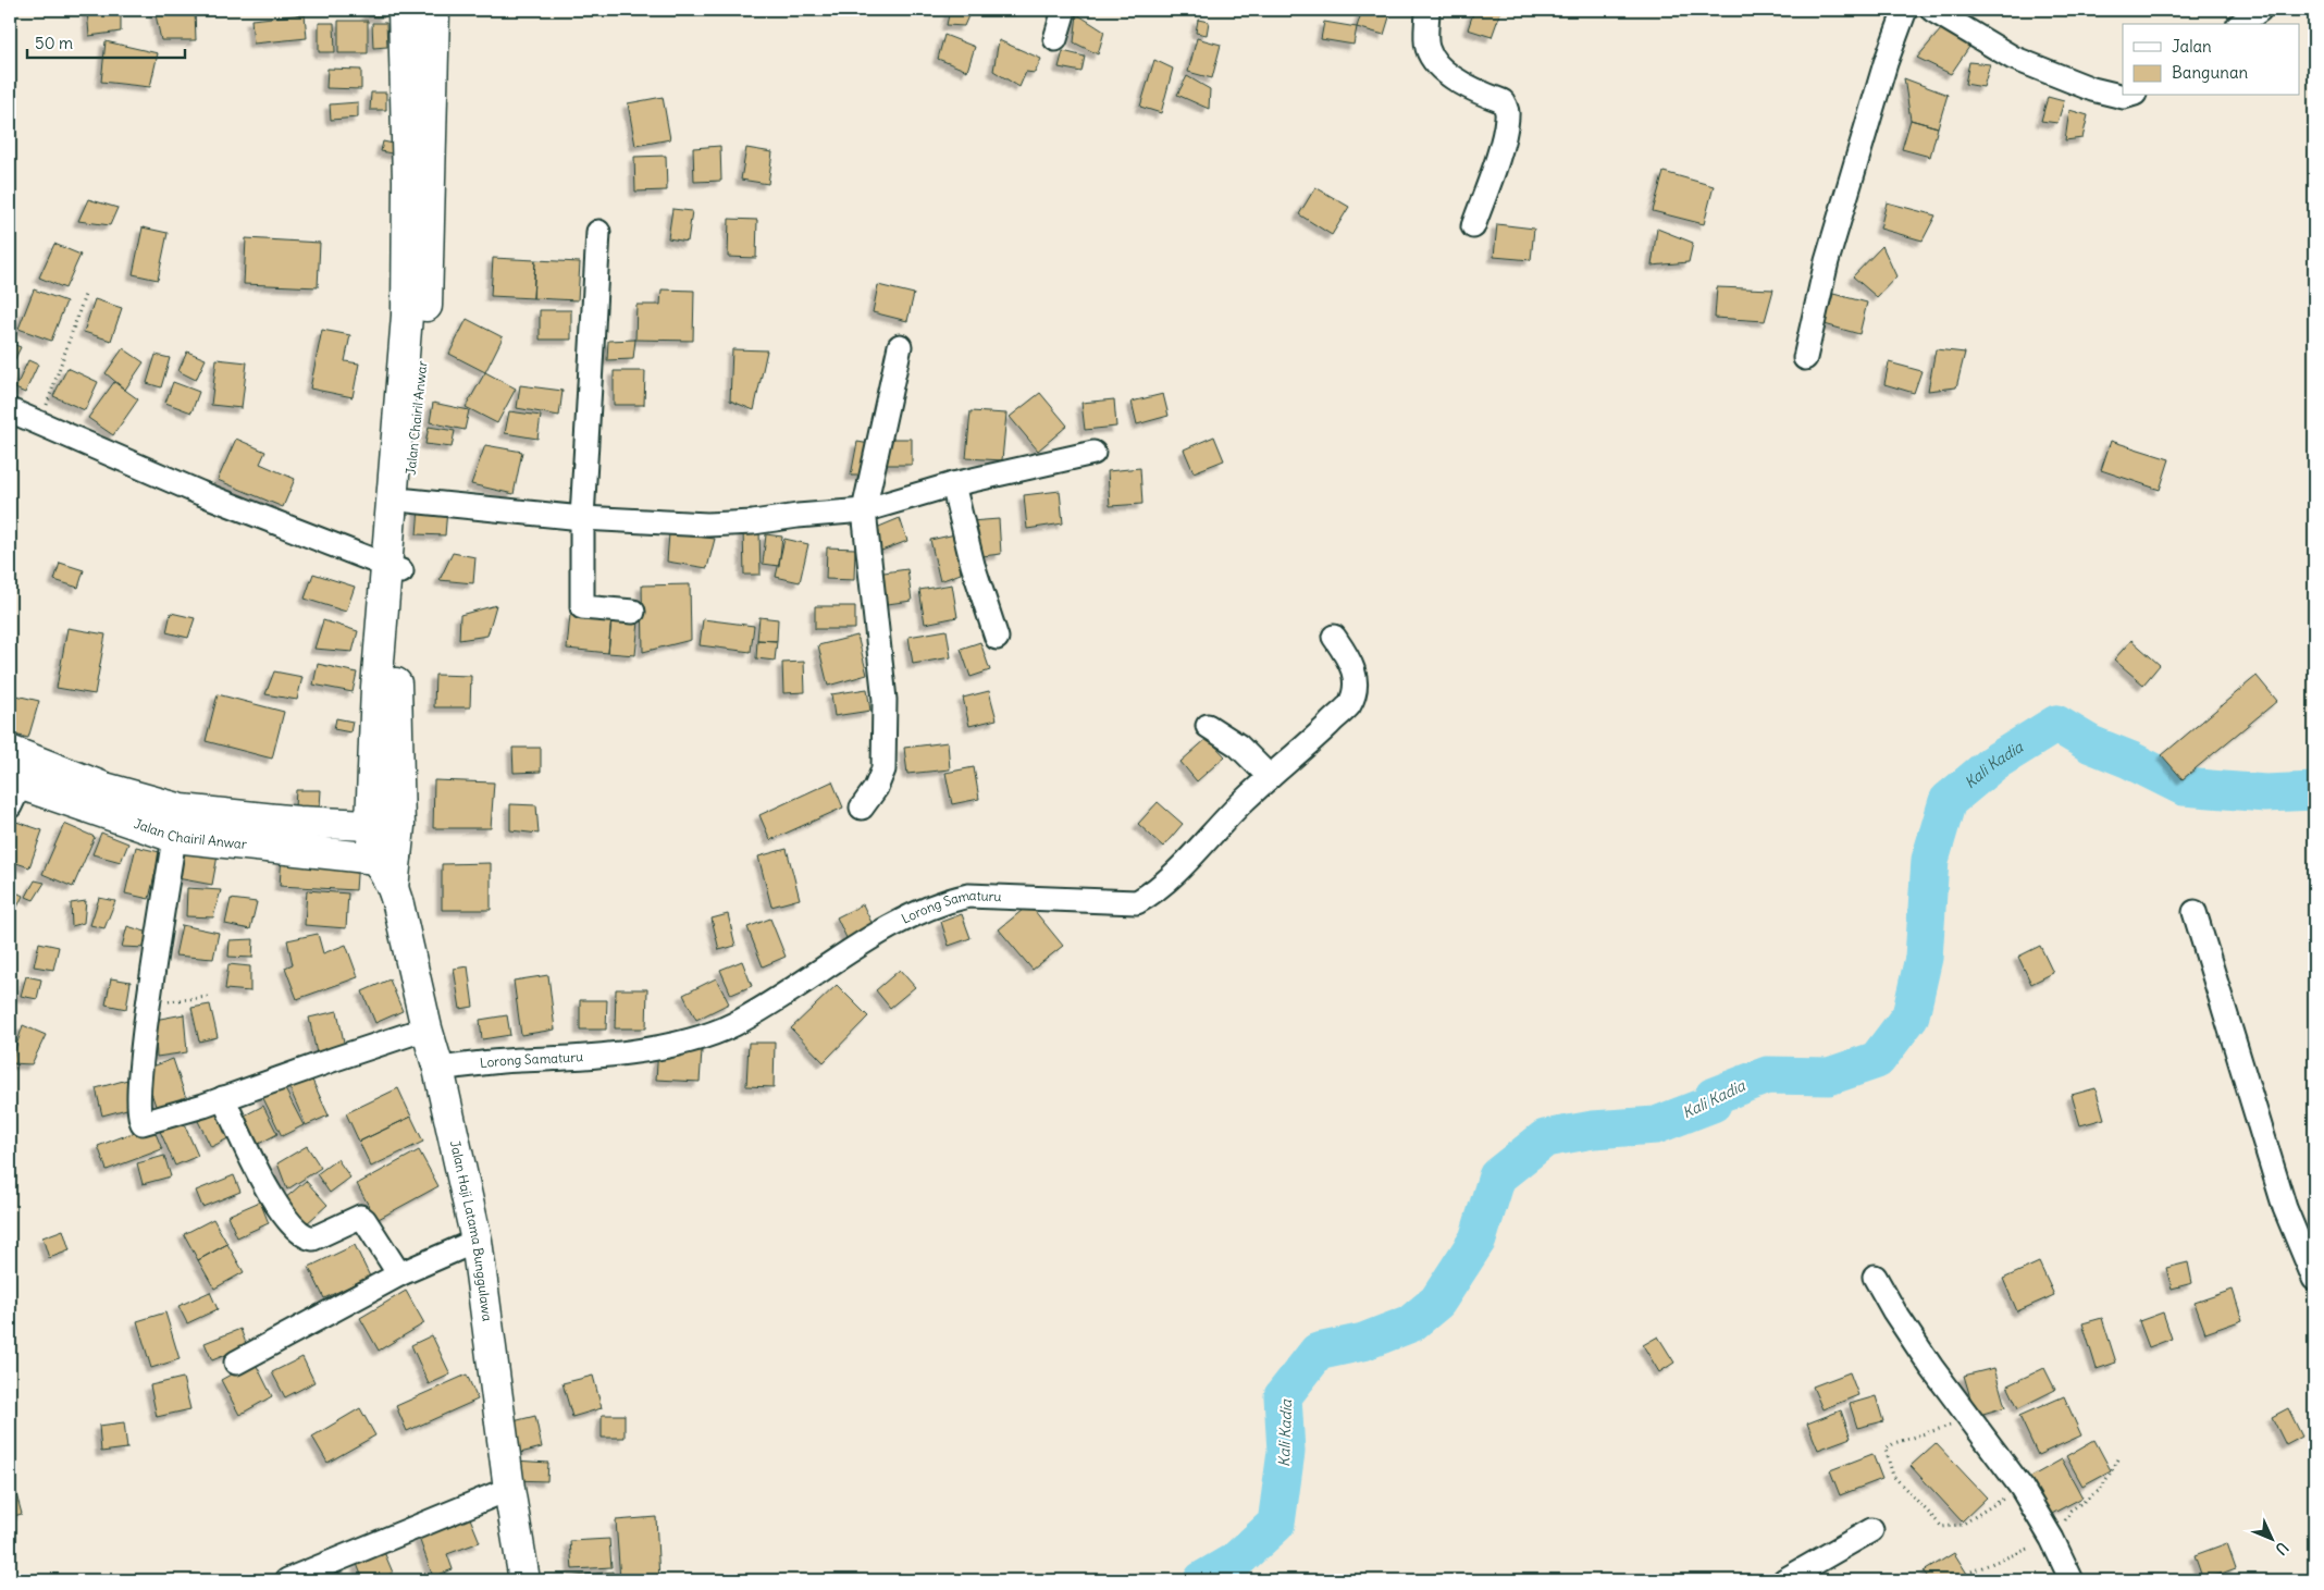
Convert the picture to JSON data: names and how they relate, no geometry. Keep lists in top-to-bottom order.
{
  "streets": {
    "main road": ["Jalan Chairil Anwar", "Jalan Haji Latama Bunggulawa"],
    "street": ["Lorong Samaturu"]
  },
  "crossings": [
    ["Jalan Chairil Anwar", "Jalan Haji Latama Bunggulawa"],
    ["Lorong Samaturu", "Jalan Haji Latama Bunggulawa"]
  ],
  "water": ["Kali Kadia"],
  "legend": ["Jalan", "Bangunan"],
  "scale_bar": "50 m",
  "north": "bottom right"
}
